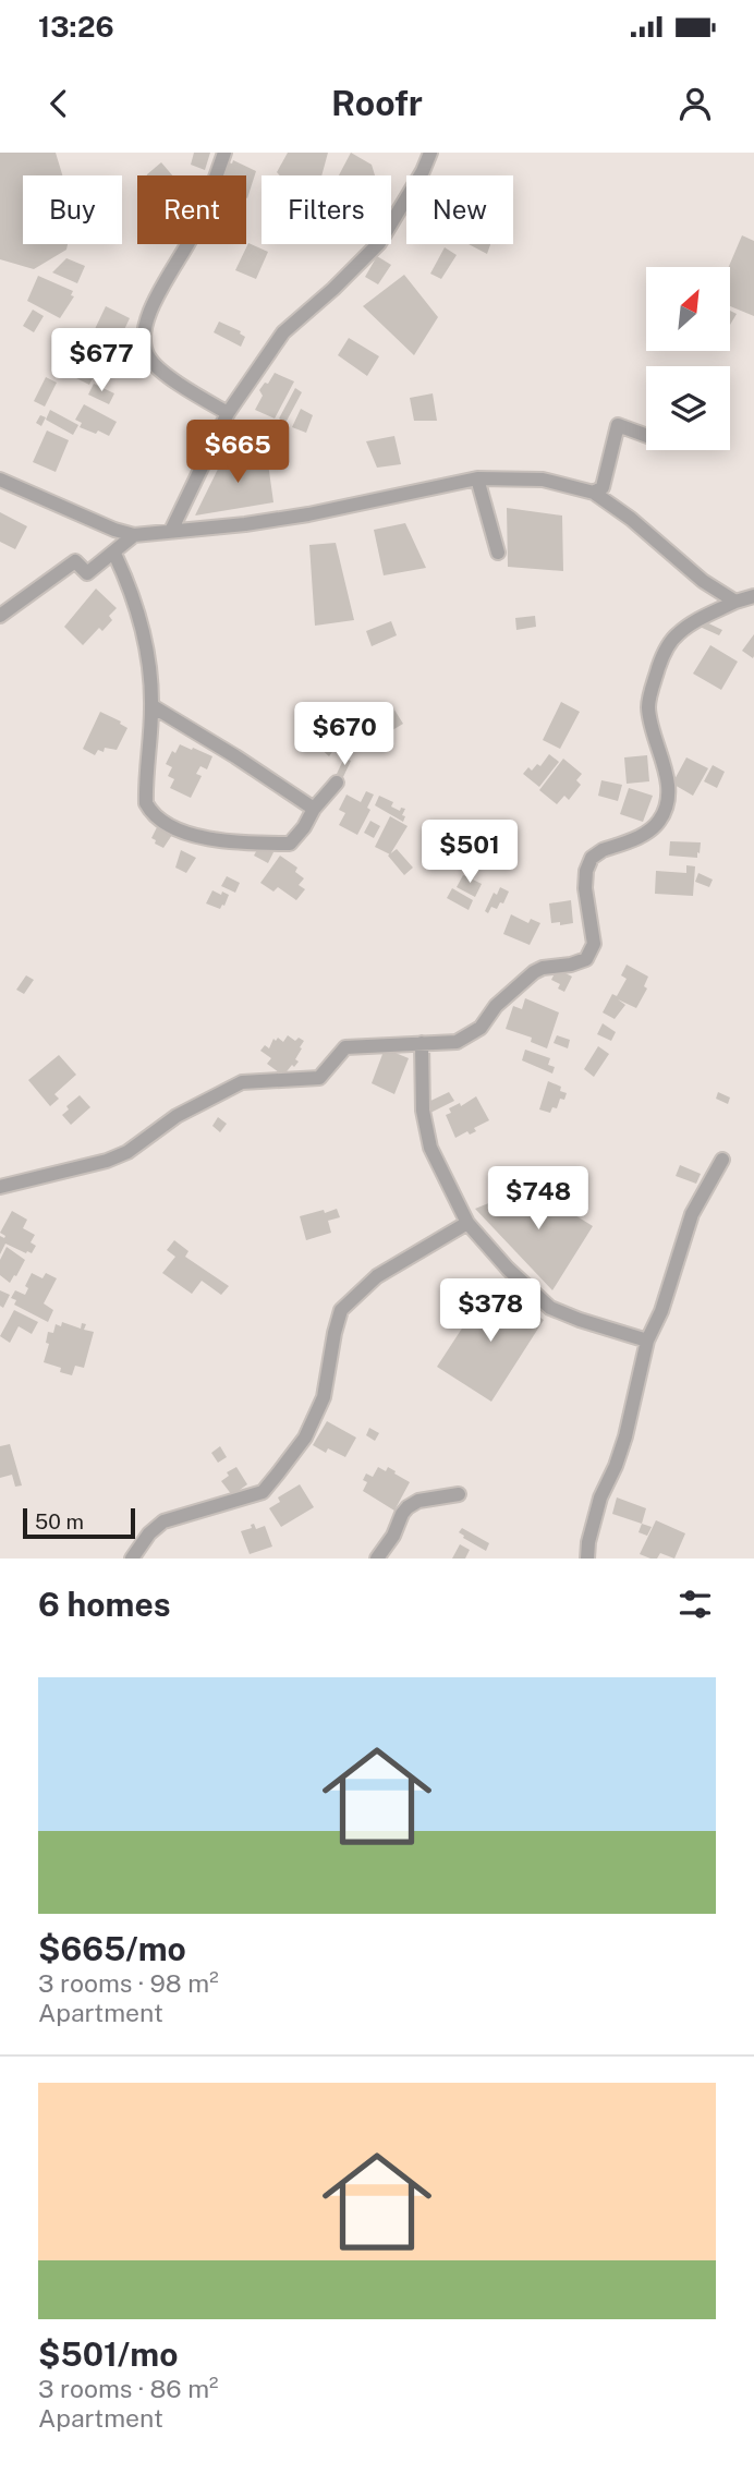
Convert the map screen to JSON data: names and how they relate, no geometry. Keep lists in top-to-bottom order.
{
  "scale_bar": "50 m",
  "north": "top right",
  "page": {
    "status": "13:26",
    "header": "Roofr",
    "chip": [
      "Buy",
      "Rent",
      "Filters",
      "New"
    ],
    "price": [
      "$677",
      "$665",
      "$670",
      "$501",
      "$748",
      "$378"
    ],
    "scale": "50 m",
    "heading": "6 homes",
    "list": [
      {
        "name": "$665/mo",
        "note": "3 rooms · 98 m² · Apartment"
      },
      {
        "name": "$501/mo",
        "note": "3 rooms · 86 m² · Apartment"
      }
    ]
  }
}
